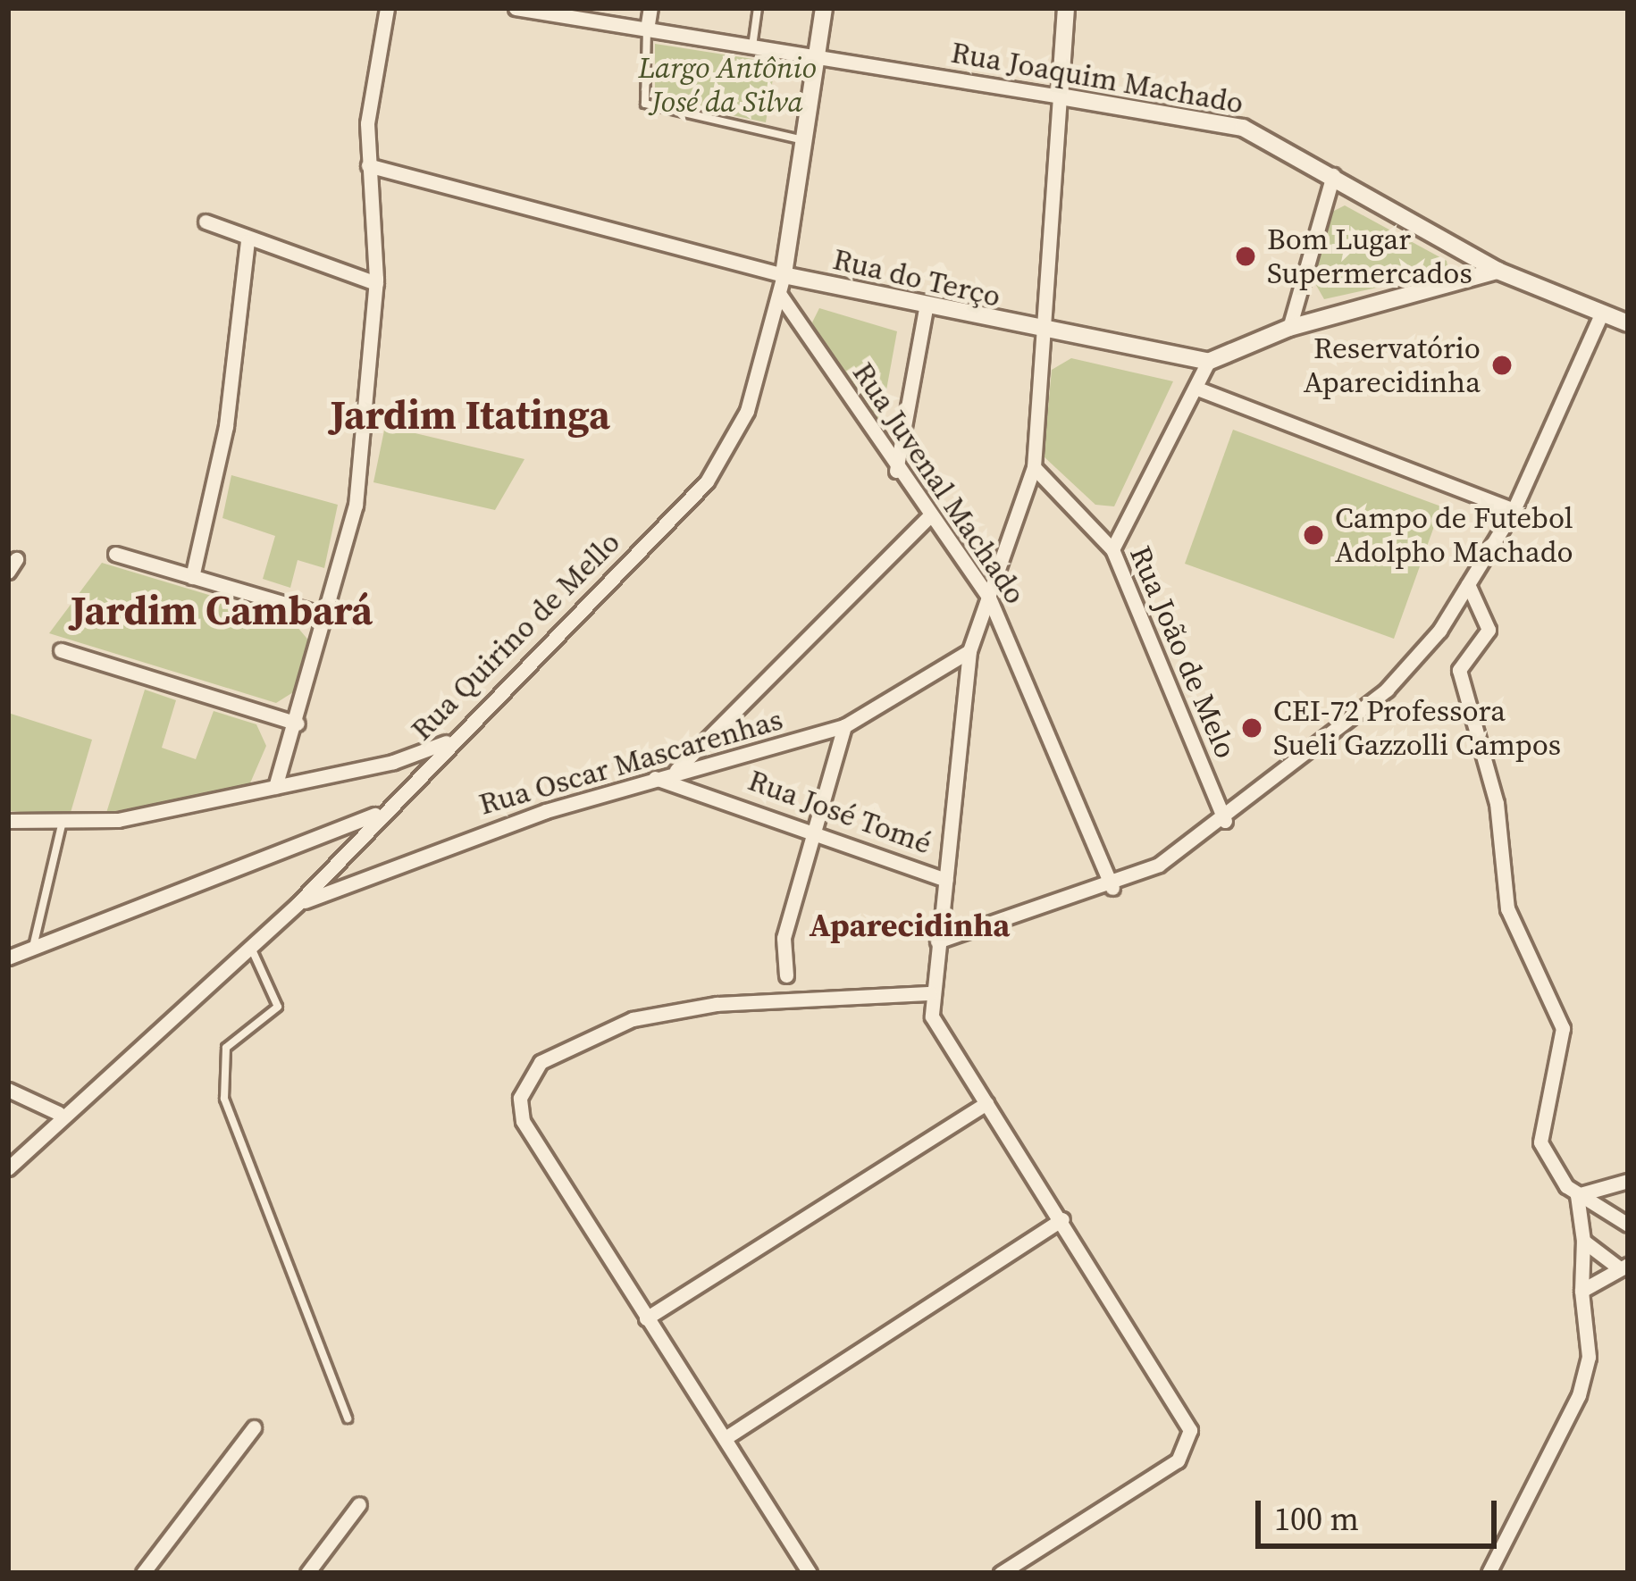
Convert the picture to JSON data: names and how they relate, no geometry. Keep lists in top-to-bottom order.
{
  "streets": {
    "street": [
      "Rua Joaquim Machado",
      "Rua do Terço",
      "Rua Juvenal Machado",
      "Rua Quirino de Mello",
      "Rua João de Melo",
      "Rua Oscar Mascarenhas",
      "Rua José Tomé"
    ]
  },
  "crossings": [
    ["Rua Joaquim Machado", "Rua Quirino de Mello"],
    ["Rua do Terço", "Rua Quirino de Mello"],
    ["Rua Juvenal Machado", "Rua Quirino de Mello"],
    ["Rua Quirino de Mello", "Rua Oscar Mascarenhas"],
    ["Rua Oscar Mascarenhas", "Rua José Tomé"]
  ],
  "districts": ["Jardim Itatinga", "Jardim Cambará", "Aparecidinha"],
  "parks": ["Largo Antônio José da Silva"],
  "places": [
    "Bom Lugar Supermercados",
    "Reservatório Aparecidinha",
    "Campo de Futebol Adolpho Machado",
    "CEI-72 Professora Sueli Gazzolli Campos"
  ],
  "scale_bar": "100 m"
}
